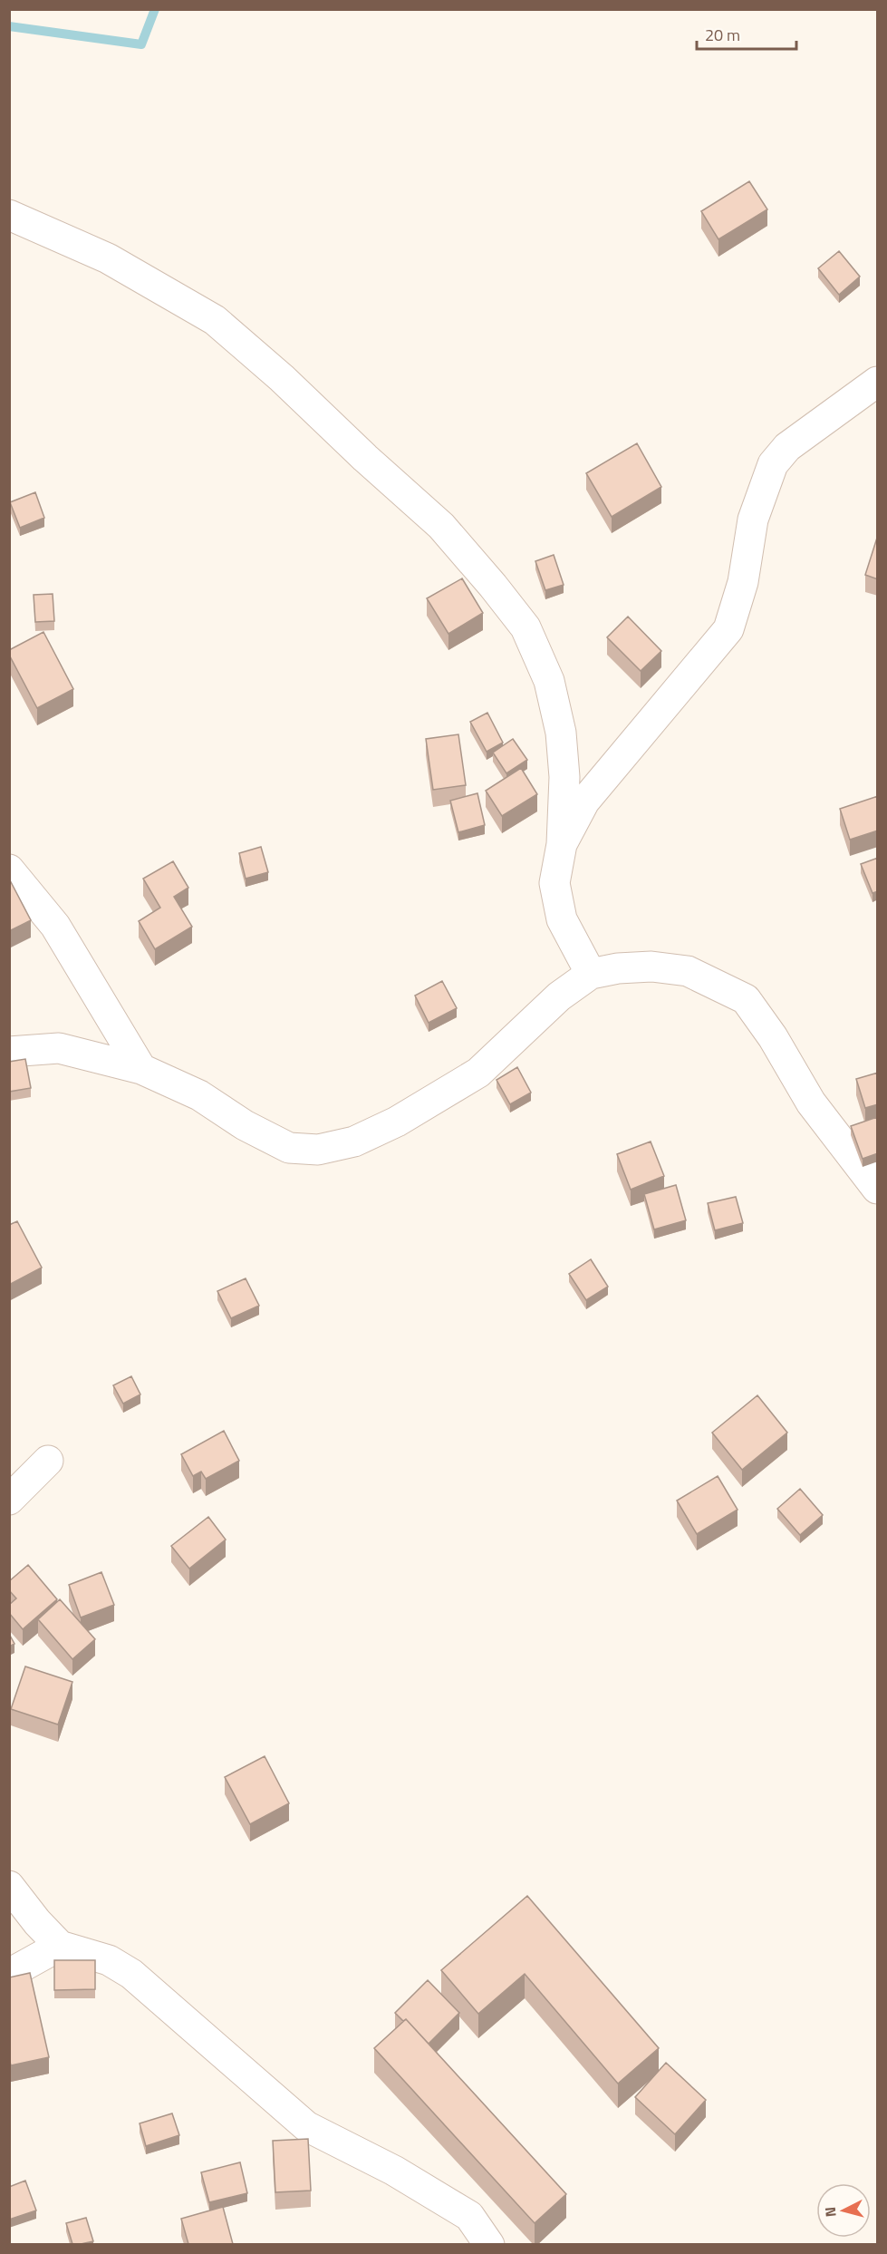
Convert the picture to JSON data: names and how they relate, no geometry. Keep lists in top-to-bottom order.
{
  "scale_bar": "20 m",
  "north": "left"
}
